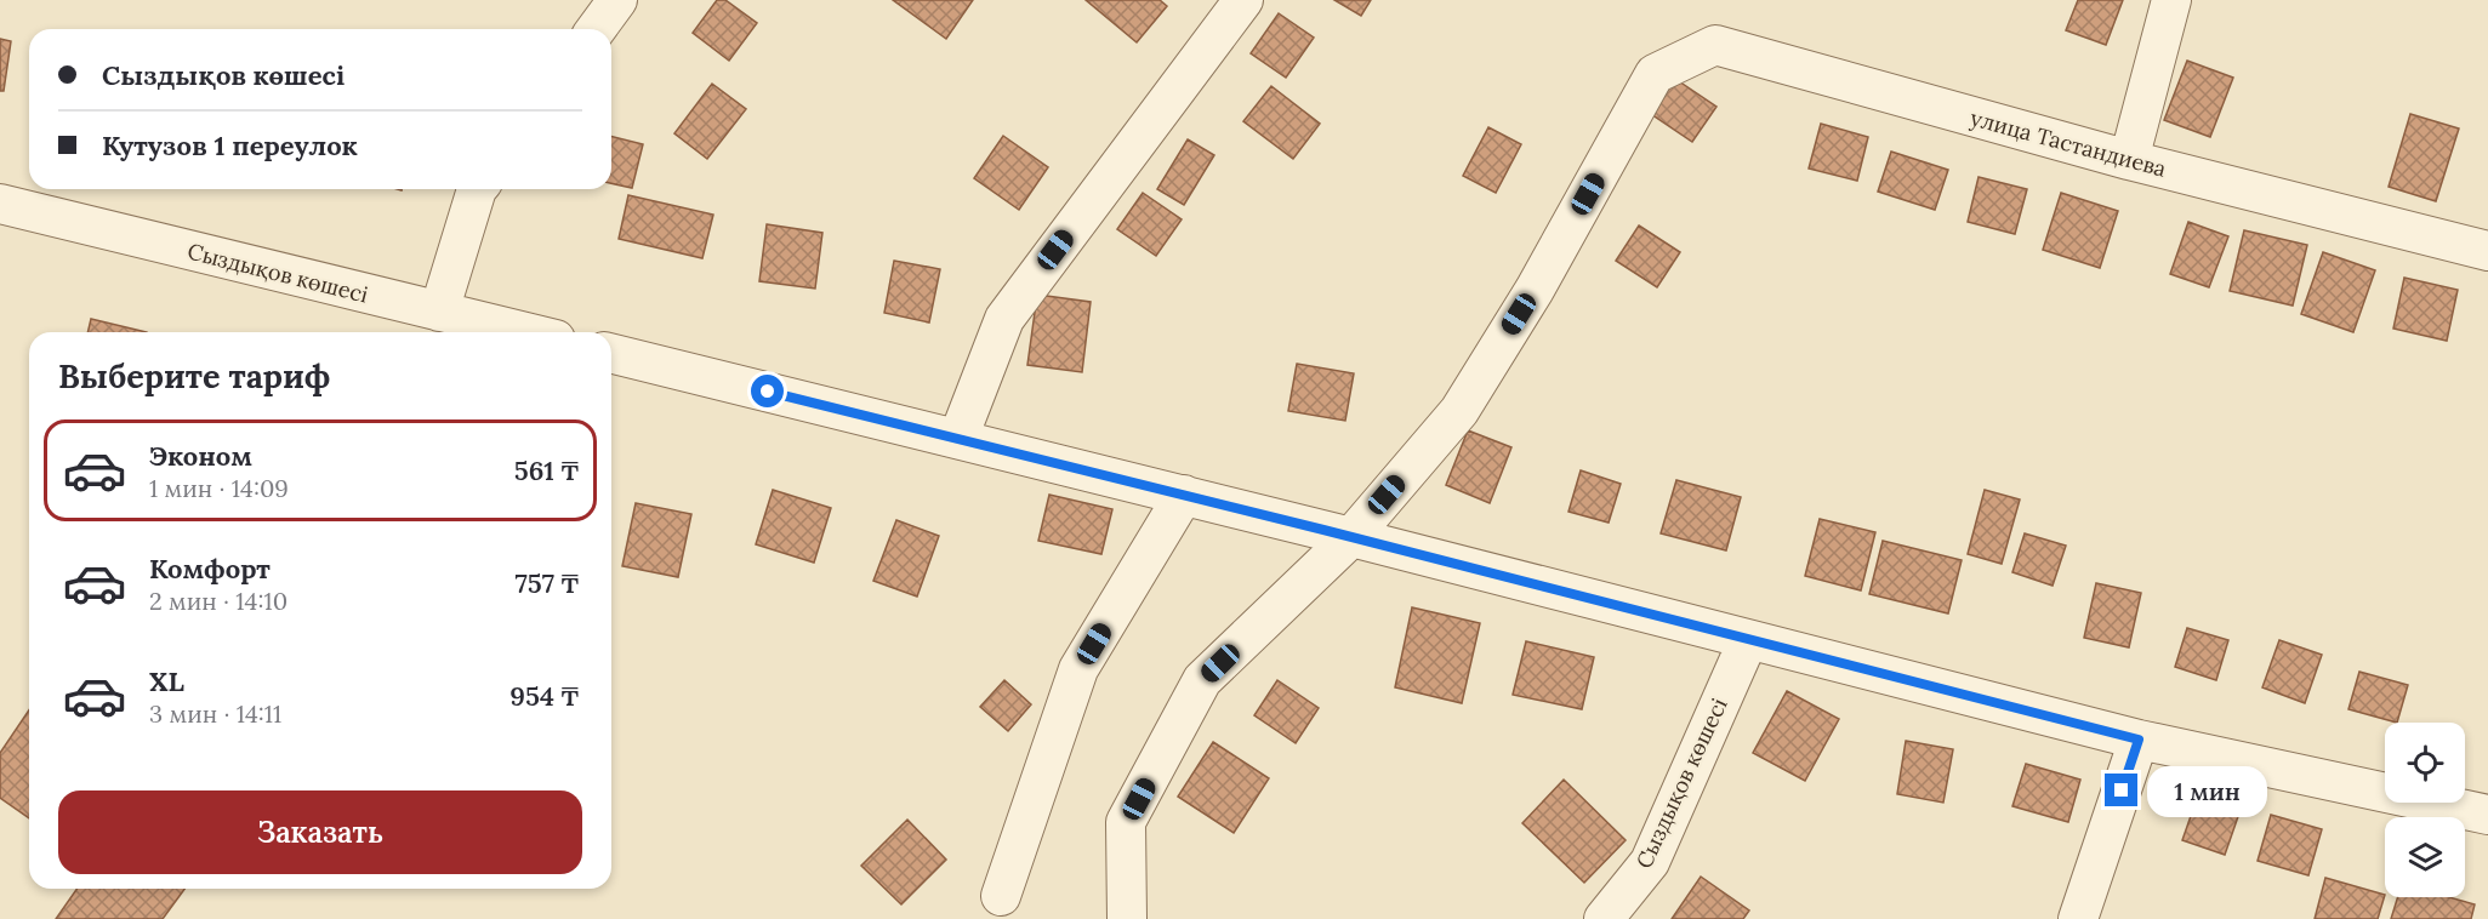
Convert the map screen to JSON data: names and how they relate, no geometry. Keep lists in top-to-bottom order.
{
  "streets": {
    "street": ["улица Тастандиева", "Сыздықов көшесі"]
  },
  "page": {
    "banner": ["Сыздықов көшесі", "Кутузов 1 переулок"],
    "heading": "Выберите тариф",
    "list": [
      {
        "name": "Эконом",
        "note": "1 мин · 14:09",
        "value": "561 ₸"
      },
      {
        "name": "Комфорт",
        "note": "2 мин · 14:10",
        "value": "757 ₸"
      },
      {
        "name": "XL",
        "note": "3 мин · 14:11",
        "value": "954 ₸"
      }
    ],
    "bubble": "1 мин",
    "buttons": "Заказать"
  }
}
